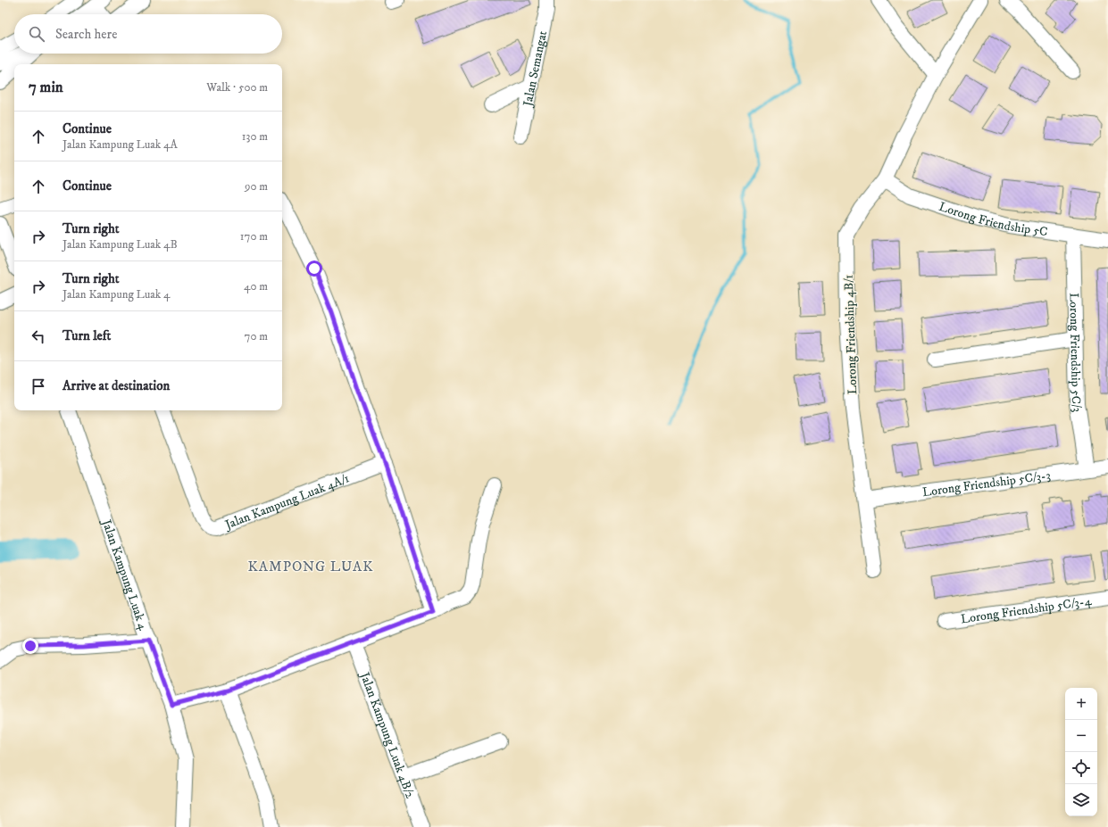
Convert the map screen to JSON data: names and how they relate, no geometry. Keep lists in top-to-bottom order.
{
  "streets": {
    "street": [
      "Jalan Semangat",
      "Lorong Friendship 5C",
      "Lorong Friendship 4B/1",
      "Lorong Friendship 5C/3",
      "Lorong Friendship 5C/3-3",
      "Jalan Kampung Luak 4A/1",
      "Jalan Kampung Luak 4",
      "Lorong Friendship 5C/3-4",
      "Jalan Kampung Luak 4B/2"
    ]
  },
  "crossings": [
    ["Lorong Friendship 5C", "Lorong Friendship 4B/1"],
    ["Lorong Friendship 5C", "Lorong Friendship 5C/3"],
    ["Lorong Friendship 4B/1", "Lorong Friendship 5C/3-3"],
    ["Lorong Friendship 5C/3", "Lorong Friendship 5C/3-3"]
  ],
  "districts": ["KAMPONG LUAK"],
  "page": {
    "search": "Search here",
    "heading": ["7 min", "Walk · 500 m"],
    "list": [
      ["Continue", "Jalan Kampung Luak 4A", "130 m"],
      ["Continue", "90 m"],
      ["Turn right", "Jalan Kampung Luak 4B", "170 m"],
      ["Turn right", "Jalan Kampung Luak 4", "40 m"],
      ["Turn left", "70 m"],
      "Arrive at destination"
    ],
    "map_buttons": ["+", "−"]
  }
}
